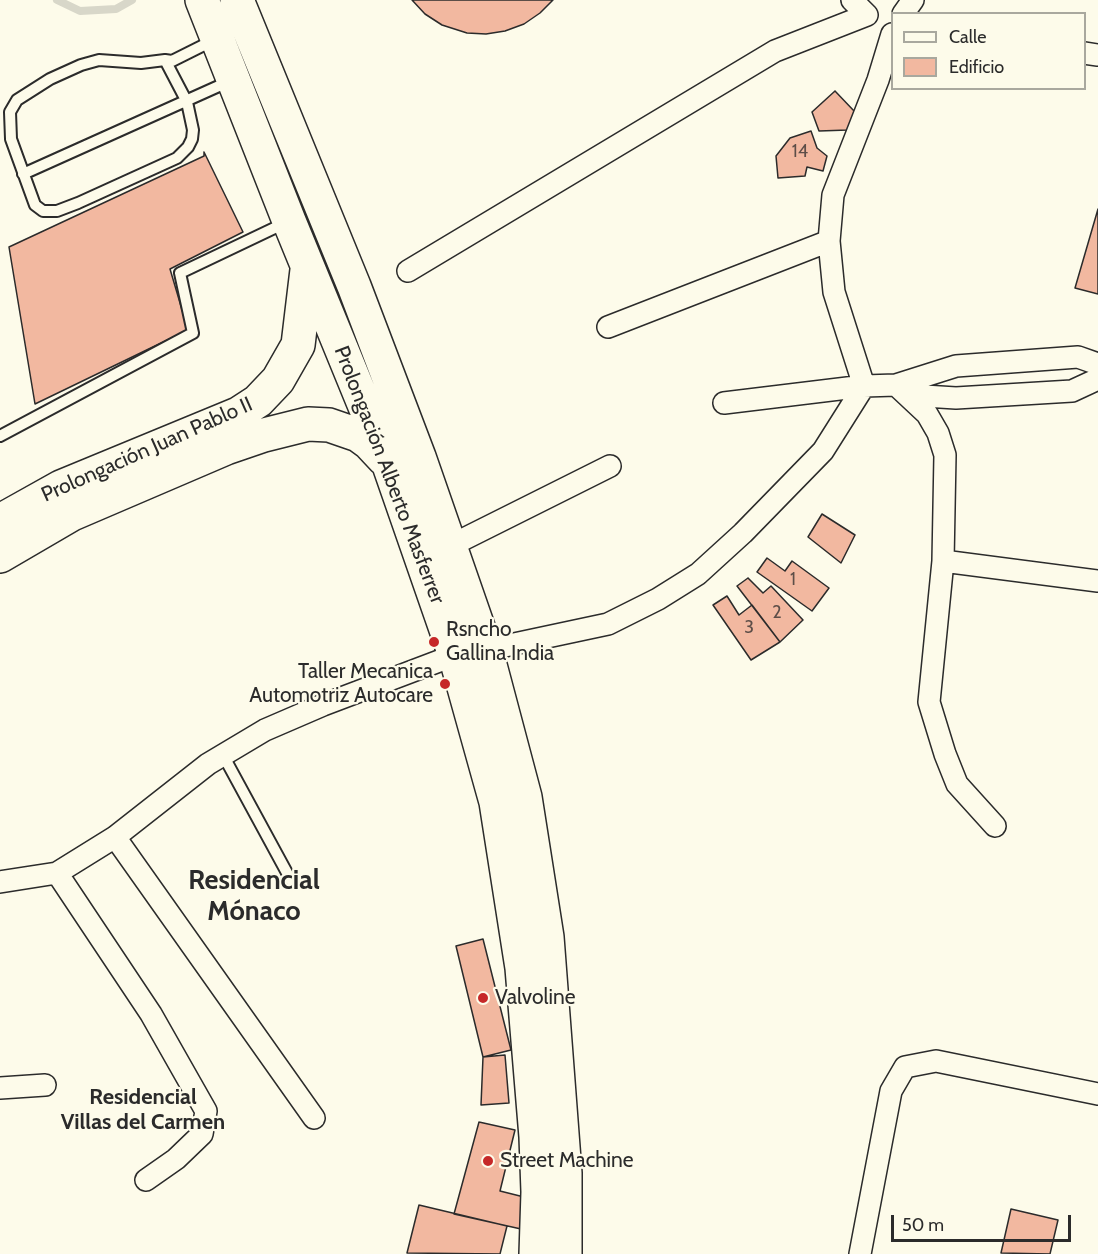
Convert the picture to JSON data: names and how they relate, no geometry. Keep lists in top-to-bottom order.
{
  "streets": {
    "main road": ["Prolongación Juan Pablo II", "Prolongación Alberto Masferrer"]
  },
  "crossings": [
    ["Prolongación Juan Pablo II", "Prolongación Alberto Masferrer"]
  ],
  "districts": ["Residencial Mónaco", "Residencial Villas del Carmen"],
  "places": [
    "Rsncho Gallina India",
    "Taller Mecanica Automotriz Autocare",
    "Valvoline",
    "Street Machine"
  ],
  "house_numbers": [
    "14",
    "1",
    "2",
    "3"
  ],
  "legend": ["Calle", "Edificio"],
  "scale_bar": "50 m"
}
